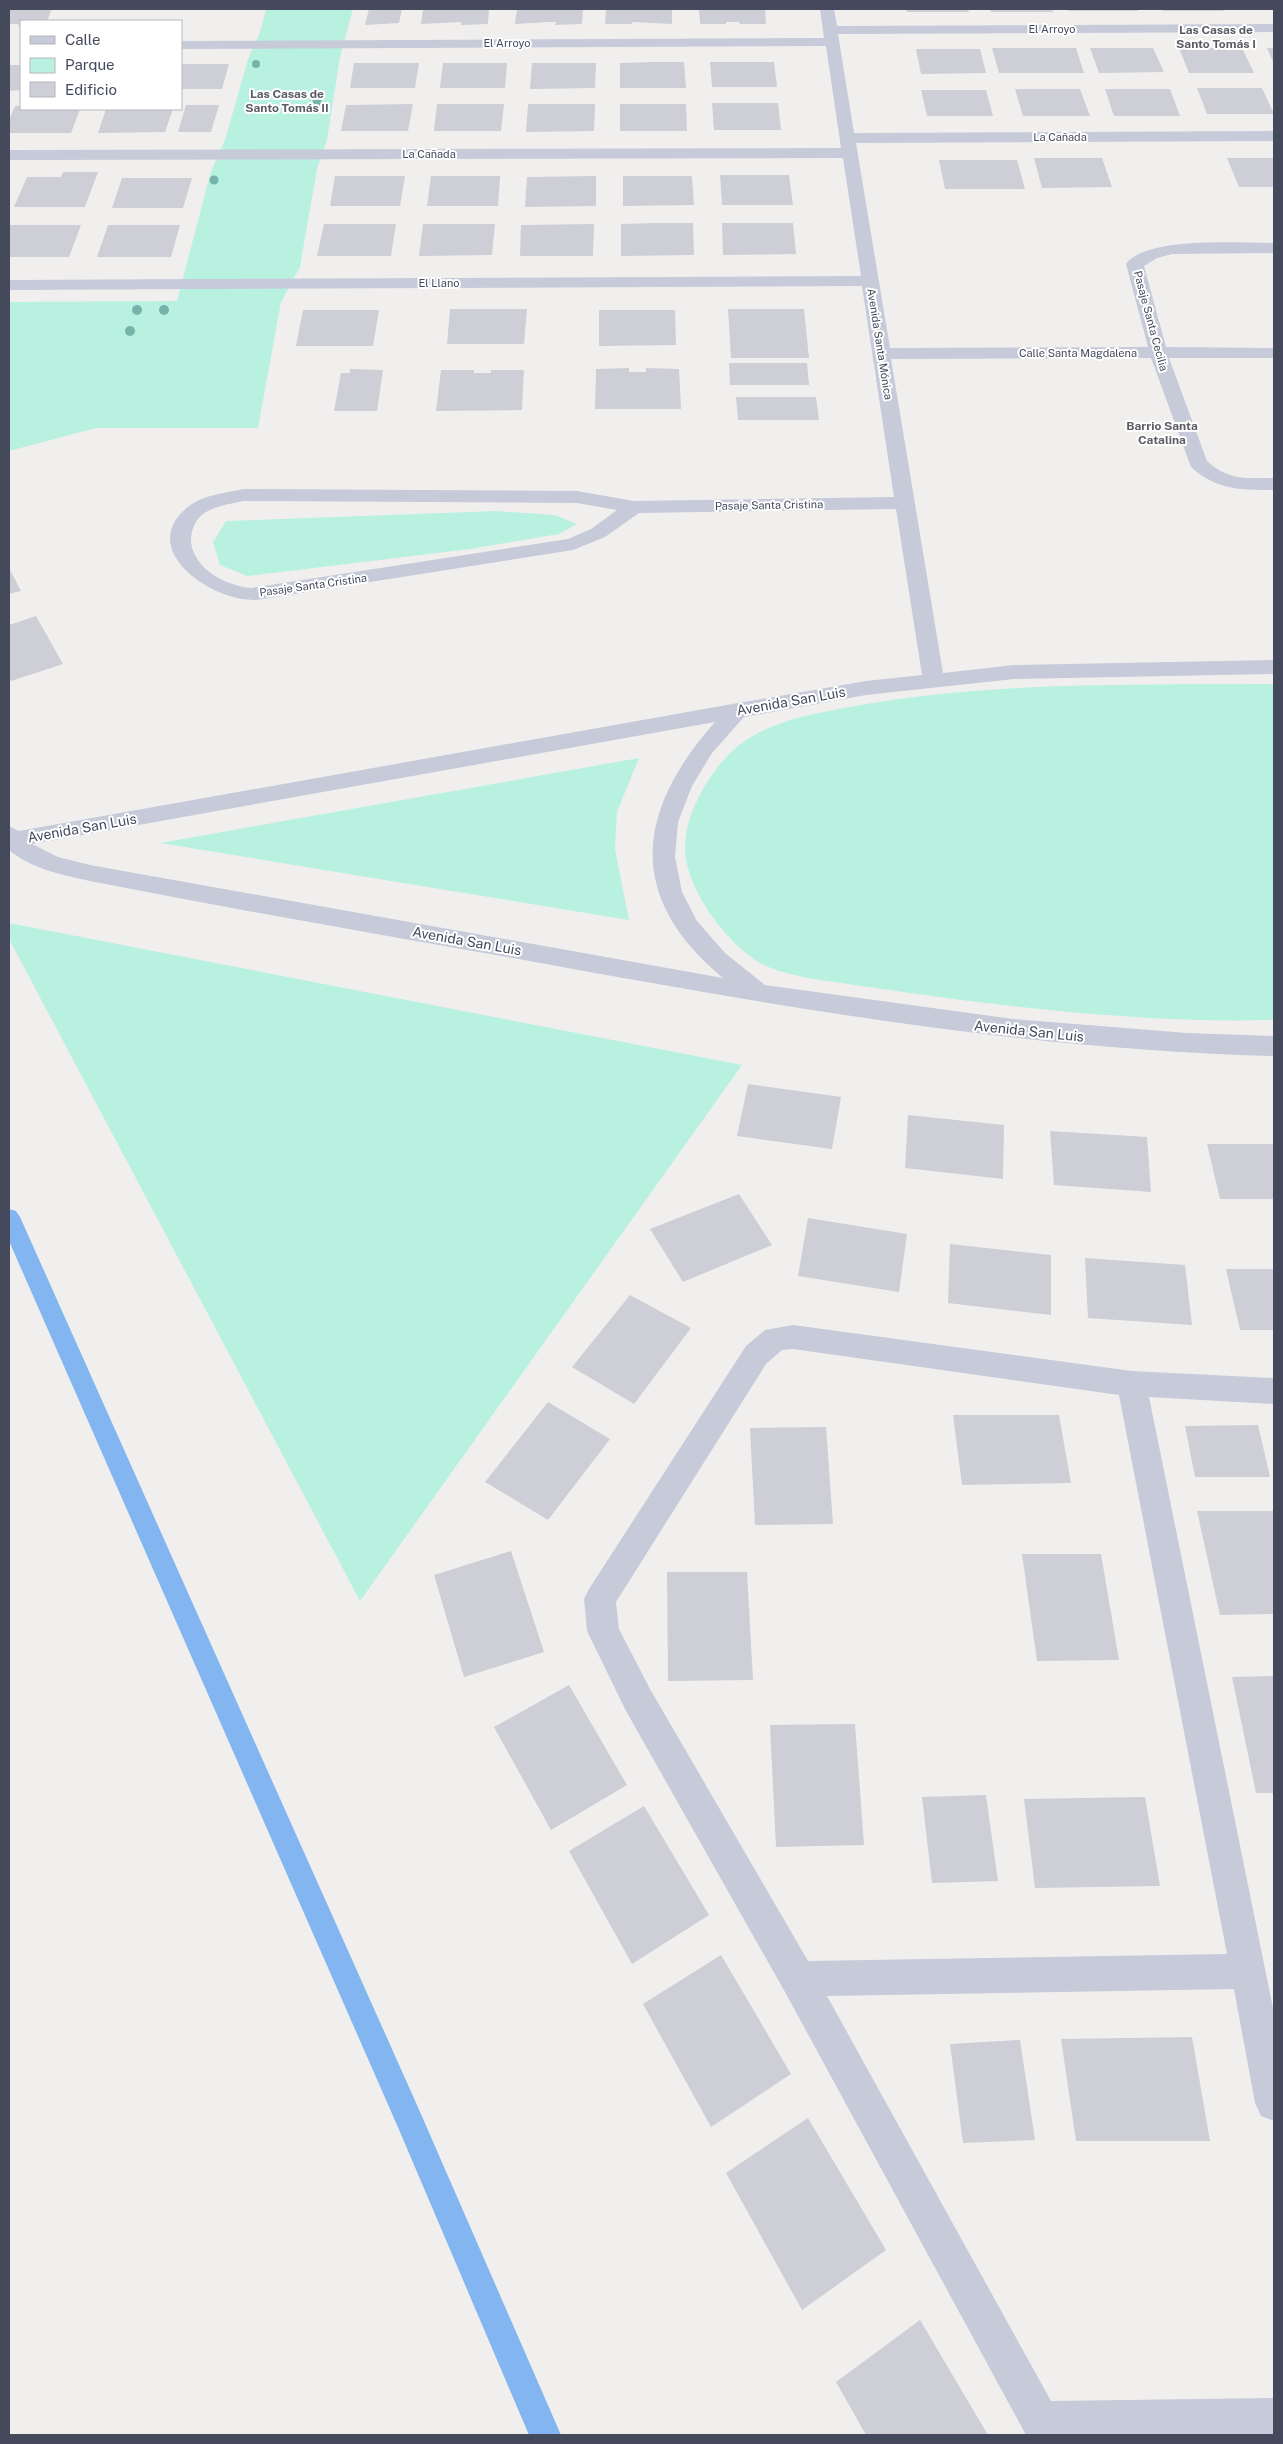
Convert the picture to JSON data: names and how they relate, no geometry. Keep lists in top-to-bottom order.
{
  "streets": {
    "street": [
      "El Arroyo",
      "La Cañada",
      "El Llano",
      "Pasaje Santa Cecilia",
      "Avenida Santa Mónica",
      "Calle Santa Magdalena",
      "Pasaje Santa Cristina",
      "Avenida San Luis"
    ]
  },
  "crossings": [
    ["El Arroyo", "Avenida Santa Mónica"],
    ["La Cañada", "Avenida Santa Mónica"],
    ["El Llano", "Avenida Santa Mónica"],
    ["Pasaje Santa Cecilia", "Calle Santa Magdalena"],
    ["Avenida Santa Mónica", "Calle Santa Magdalena"],
    ["Avenida Santa Mónica", "Pasaje Santa Cristina"],
    ["Avenida Santa Mónica", "Avenida San Luis"]
  ],
  "districts": ["Las Casas de Santo Tomás I", "Las Casas de Santo Tomás II", "Barrio Santa Catalina"],
  "legend": ["Calle", "Parque", "Edificio"]
}
